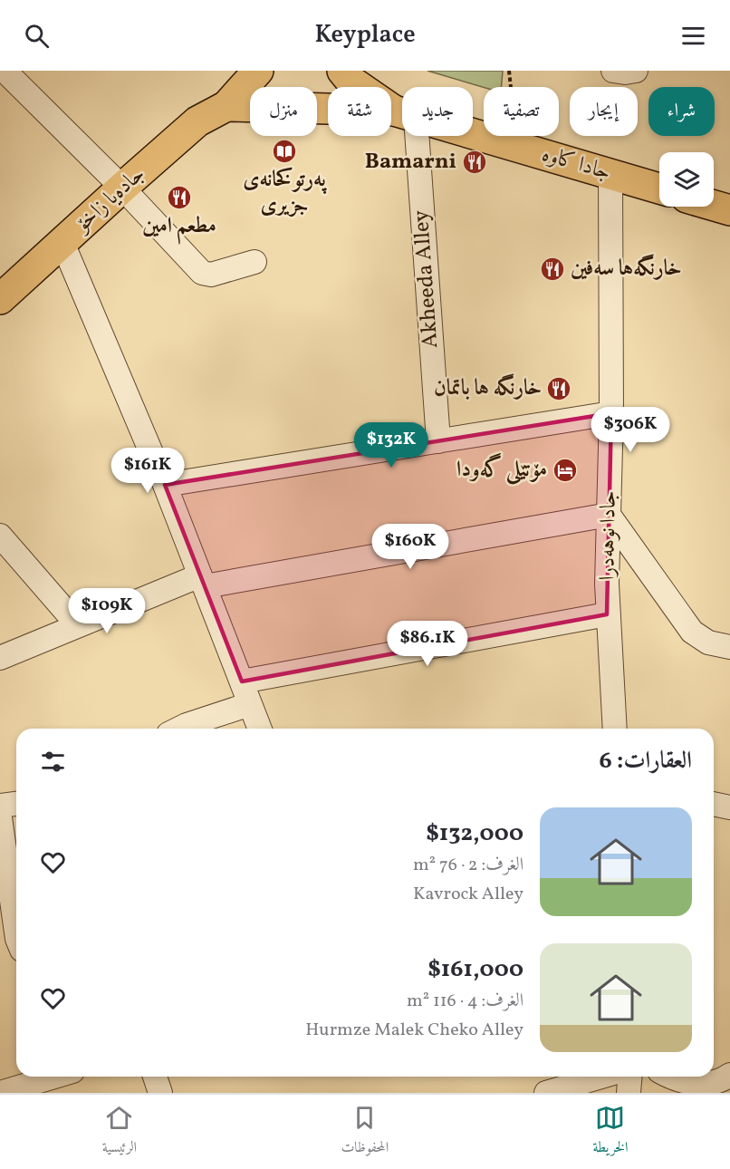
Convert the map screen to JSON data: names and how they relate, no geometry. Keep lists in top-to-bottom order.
{
  "streets": {
    "main road": ["جادا کاوه‌", "جادەیا زاخۆ"],
    "street": ["Akheeda Alley", "جادا نوهەدرا"]
  },
  "crossings": [
    ["جادا کاوه‌", "جادەیا زاخۆ"],
    ["جادا کاوه‌", "جادا نوهەدرا"]
  ],
  "places": {
    "library": ["پەرتوکخانەی جزیری"],
    "restaurant": [
      "Bamarni",
      "مطعم امين",
      "خارنگەها سەفین",
      "خارنگه ها باتمان"
    ],
    "hotel": ["مۆتێلی گەودا"]
  },
  "page": {
    "header": "Keyplace",
    "chip": [
      "شراء",
      "إيجار",
      "تصفية",
      "جديد",
      "شقة",
      "منزل"
    ],
    "price": [
      "$306K",
      "$132K",
      "$161K",
      "$160K",
      "$109K",
      "$86.1K"
    ],
    "heading": "العقارات: 6",
    "list": [
      {
        "name": "$132,000",
        "note": "الغرف: 2 · 76 m² · Kavrock Alley"
      },
      {
        "name": "$161,000",
        "note": "الغرف: 4 · 116 m² · Hurmze Malek Cheko Alley"
      }
    ],
    "tabs": ["الخريطة", "المحفوظات", "الرئيسية"]
  }
}
